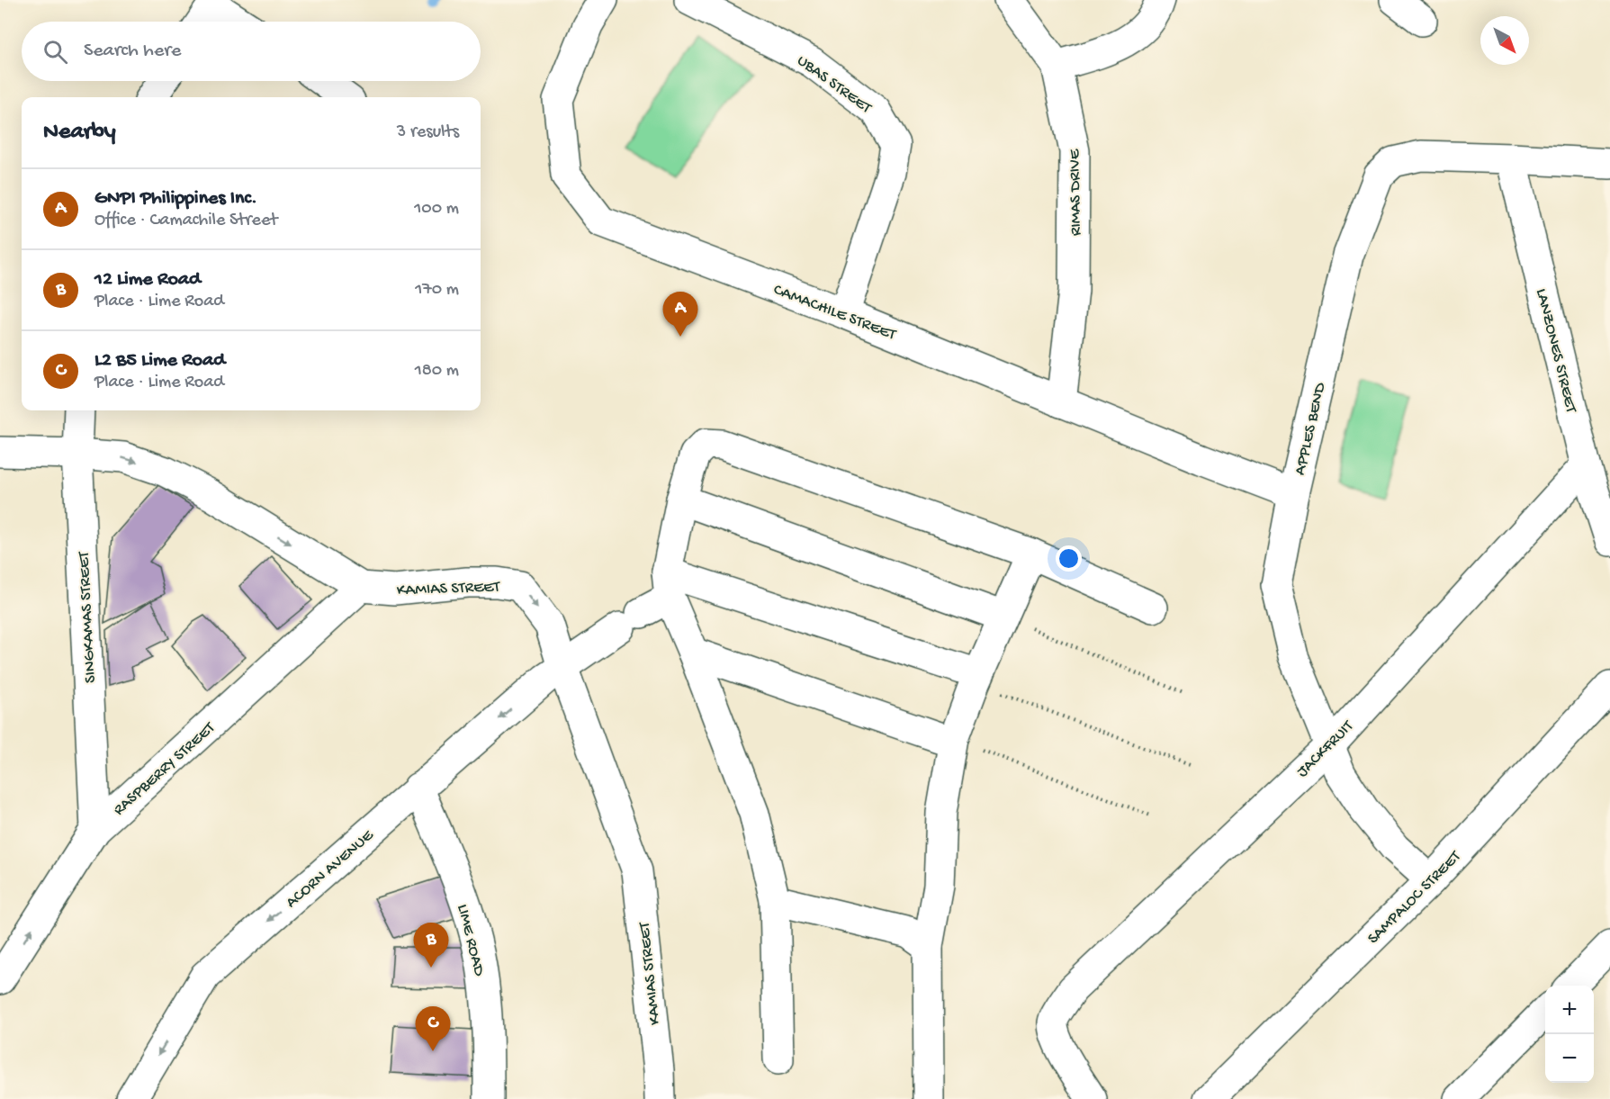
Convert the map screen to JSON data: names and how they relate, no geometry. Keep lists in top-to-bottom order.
{
  "streets": {
    "street": [
      "UBAS STREET",
      "RIMAS DRIVE",
      "CAMACHILE STREET",
      "LANZONES STREET",
      "APPLES BEND",
      "KAMIAS STREET",
      "SINGKAMAS STREET",
      "JACKFRUIT",
      "RASPBERRY STREET",
      "ACORN AVENUE",
      "SAMPALOC STREET",
      "LIME ROAD"
    ]
  },
  "crossings": [
    ["UBAS STREET", "CAMACHILE STREET"],
    ["RIMAS DRIVE", "CAMACHILE STREET"],
    ["CAMACHILE STREET", "APPLES BEND"],
    ["LANZONES STREET", "APPLES BEND"],
    ["LANZONES STREET", "JACKFRUIT"],
    ["APPLES BEND", "JACKFRUIT"],
    ["APPLES BEND", "SAMPALOC STREET"],
    ["KAMIAS STREET", "SINGKAMAS STREET"],
    ["KAMIAS STREET", "RASPBERRY STREET"],
    ["KAMIAS STREET", "ACORN AVENUE"],
    ["SINGKAMAS STREET", "RASPBERRY STREET"],
    ["ACORN AVENUE", "LIME ROAD"]
  ],
  "one_way": ["ACORN AVENUE"],
  "north": "bottom right",
  "page": {
    "search": "Search here",
    "heading": ["Nearby", "3 results"],
    "list": [
      {
        "mark": "A",
        "name": "GNPI Philippines Inc.",
        "note": "Office · Camachile Street",
        "value": "100 m"
      },
      {
        "mark": "B",
        "name": "12 Lime Road",
        "note": "Place · Lime Road",
        "value": "170 m"
      },
      {
        "mark": "C",
        "name": "L2 B5 Lime Road",
        "note": "Place · Lime Road",
        "value": "180 m"
      }
    ],
    "pins": ["A", "B", "C"],
    "map_buttons": ["+", "−"]
  }
}
